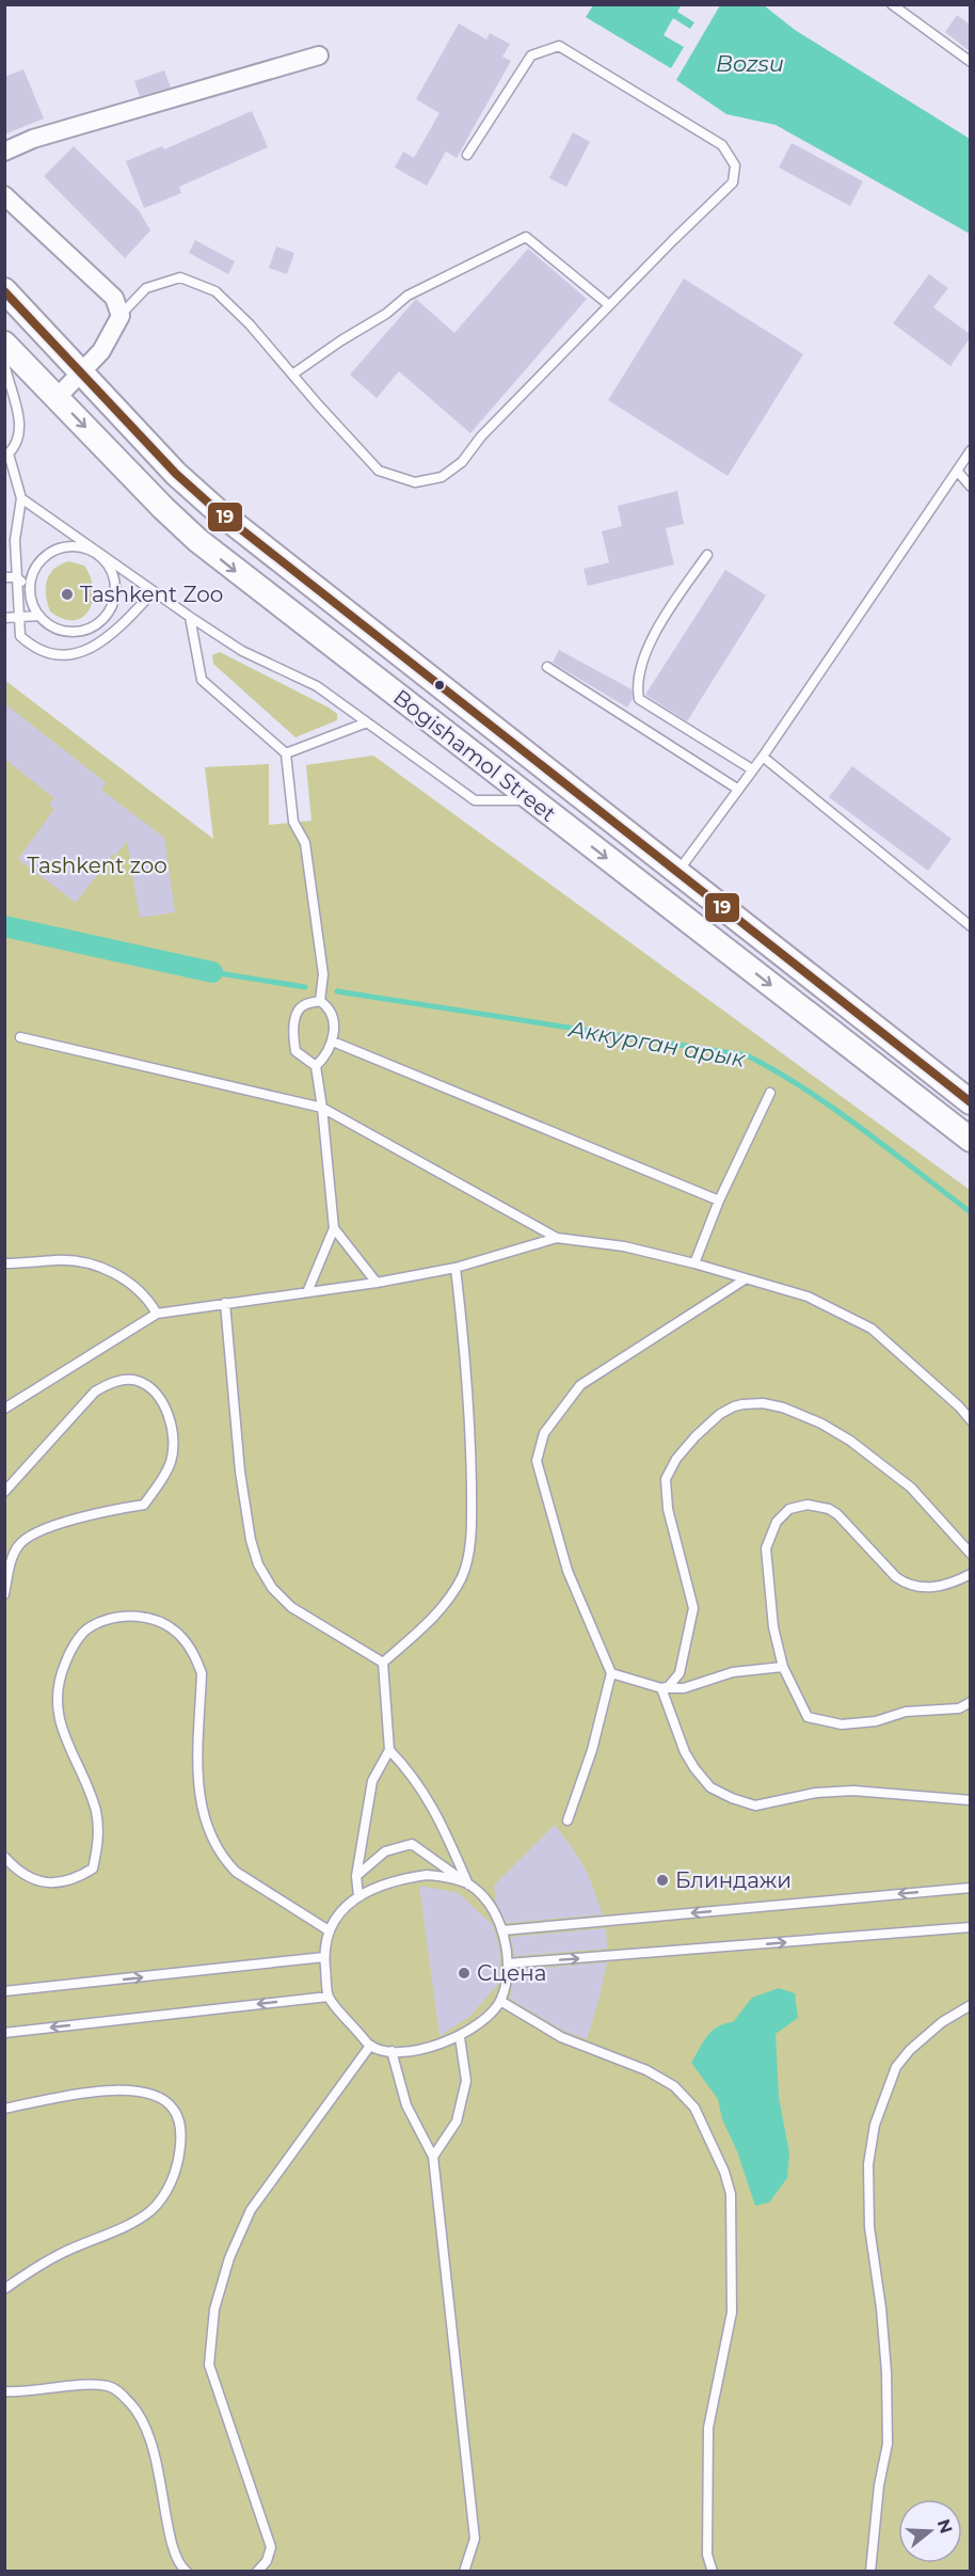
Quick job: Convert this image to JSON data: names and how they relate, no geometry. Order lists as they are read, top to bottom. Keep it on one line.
{"streets":{"main road":["Bogishamol Street"]},"water":["Bozsu","Аккурган арык"],"parks":["Tashkent zoo"],"places":["Tashkent Zoo","Блиндажи","Сцена"],"lines":["transit line 19"],"north":"right"}
